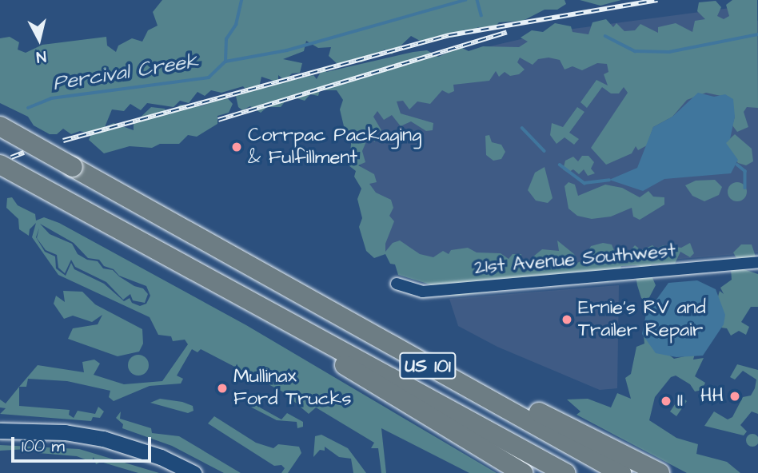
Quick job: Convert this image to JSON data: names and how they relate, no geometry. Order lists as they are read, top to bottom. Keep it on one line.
{"streets":{"highway":["US 101"],"street":["21st Avenue Southwest"]},"water":["Percival Creek"],"places":["Corrpac Packaging & Fulfillment","Ernie's RV and Trailer Repair","Mullinax Ford Trucks","HH","II"],"scale_bar":"100 m","north":"bottom"}
